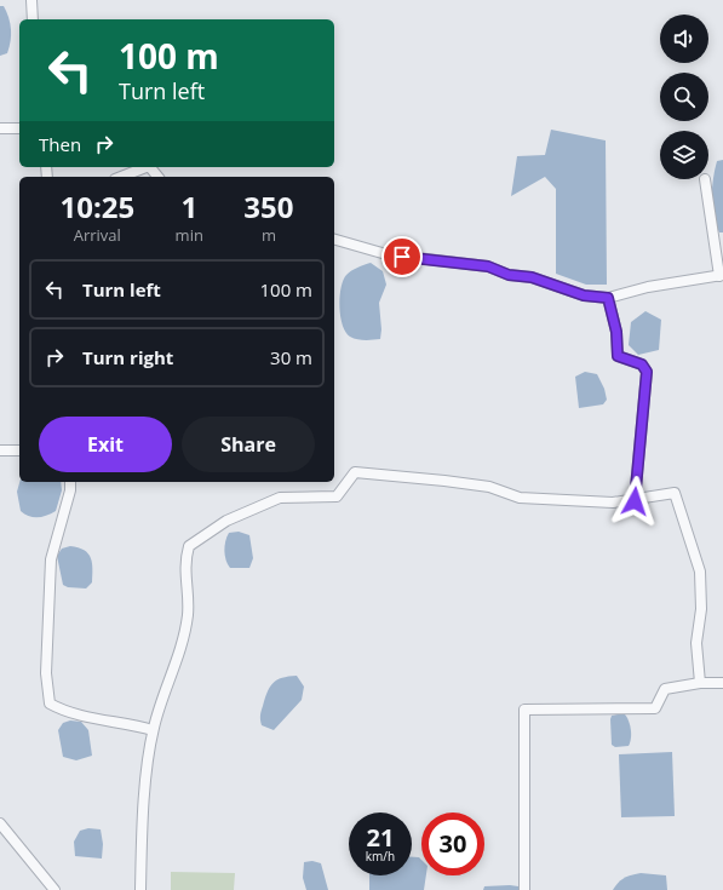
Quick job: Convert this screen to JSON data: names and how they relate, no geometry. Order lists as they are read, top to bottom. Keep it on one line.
{"page":{"turn":["100 m","Turn left"],"then":"Then","eta":["10:25","Arrival","1","min","350","m"],"list":[{"name":"Turn left","value":"100 m"},{"name":"Turn right","value":"30 m"}],"buttons":["Exit","Share"],"speed":"21 km/h","limit":"30"}}
